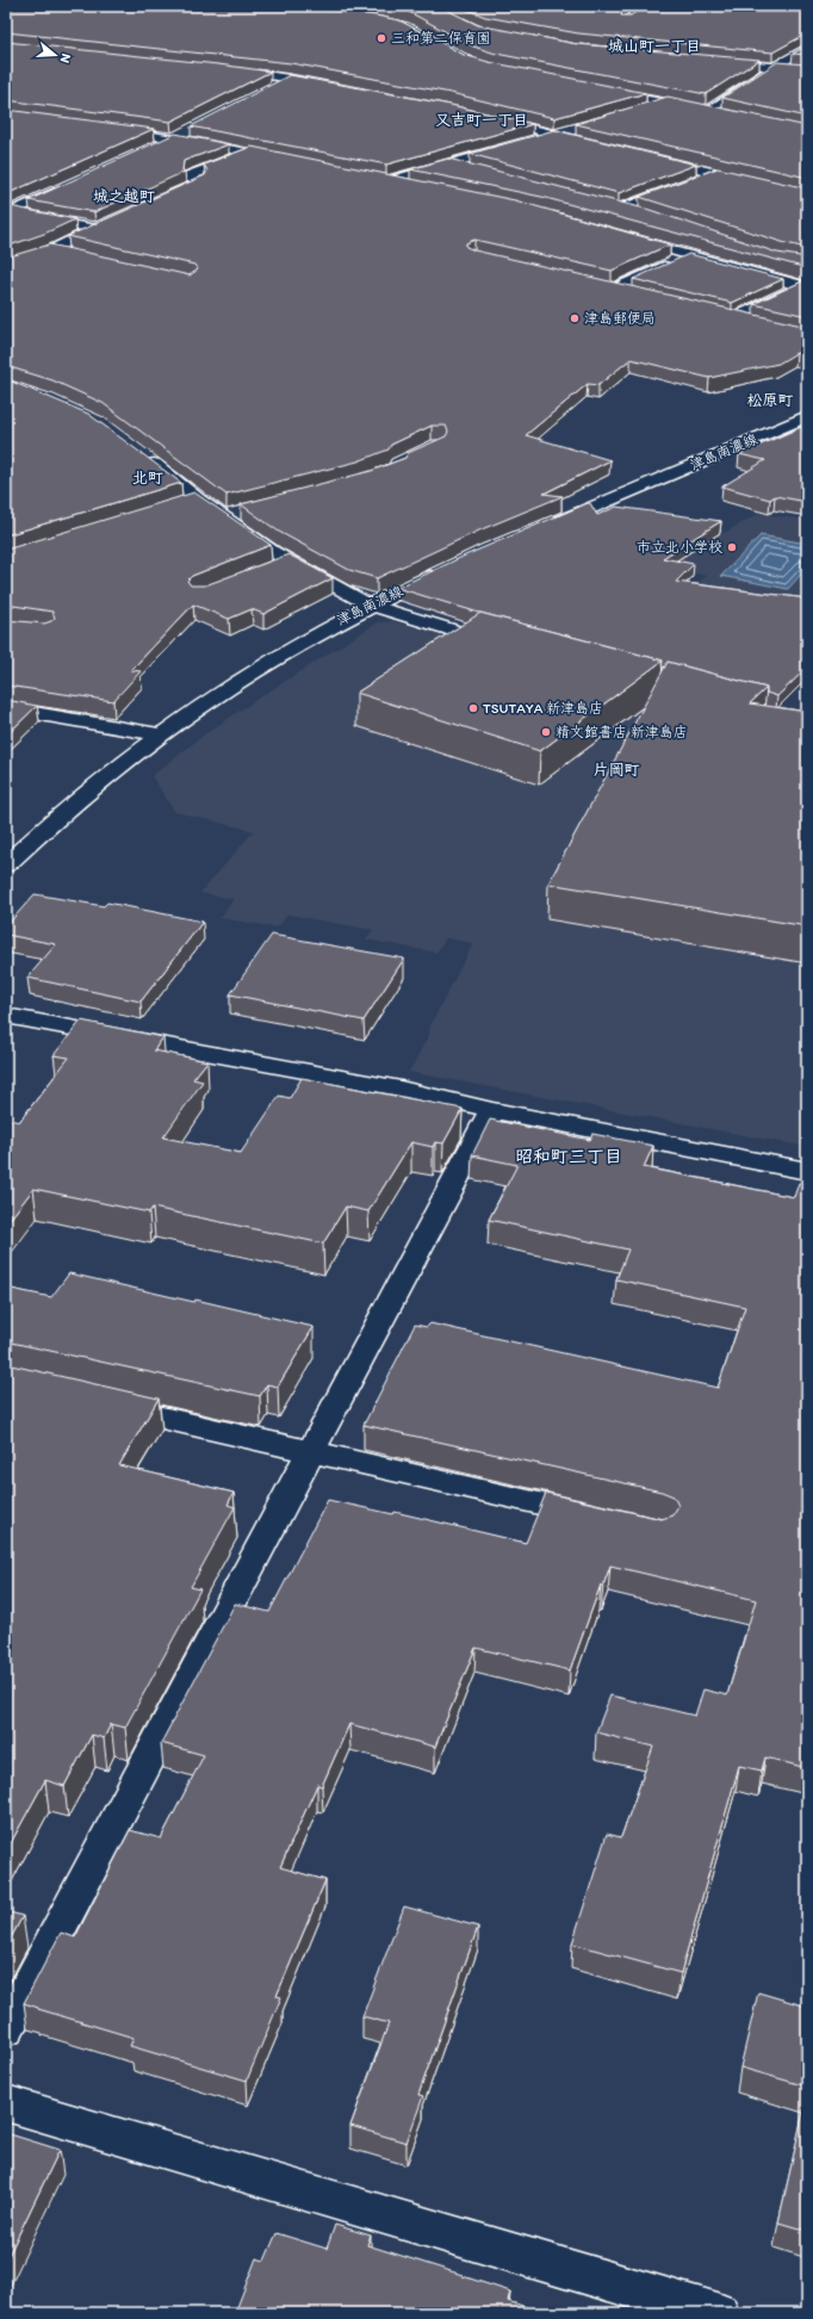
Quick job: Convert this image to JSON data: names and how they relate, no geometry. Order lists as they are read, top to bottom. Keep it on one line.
{"streets":{"street":["津島南濃線"]},"districts":["城山町一丁目","又吉町一丁目","城之越町","松原町","北町","片岡町","昭和町三丁目"],"places":["三和第二保育園","津島郵便局","市立北小学校","TSUTAYA 新津島店","精文館書店 新津島店"],"north":"right"}
